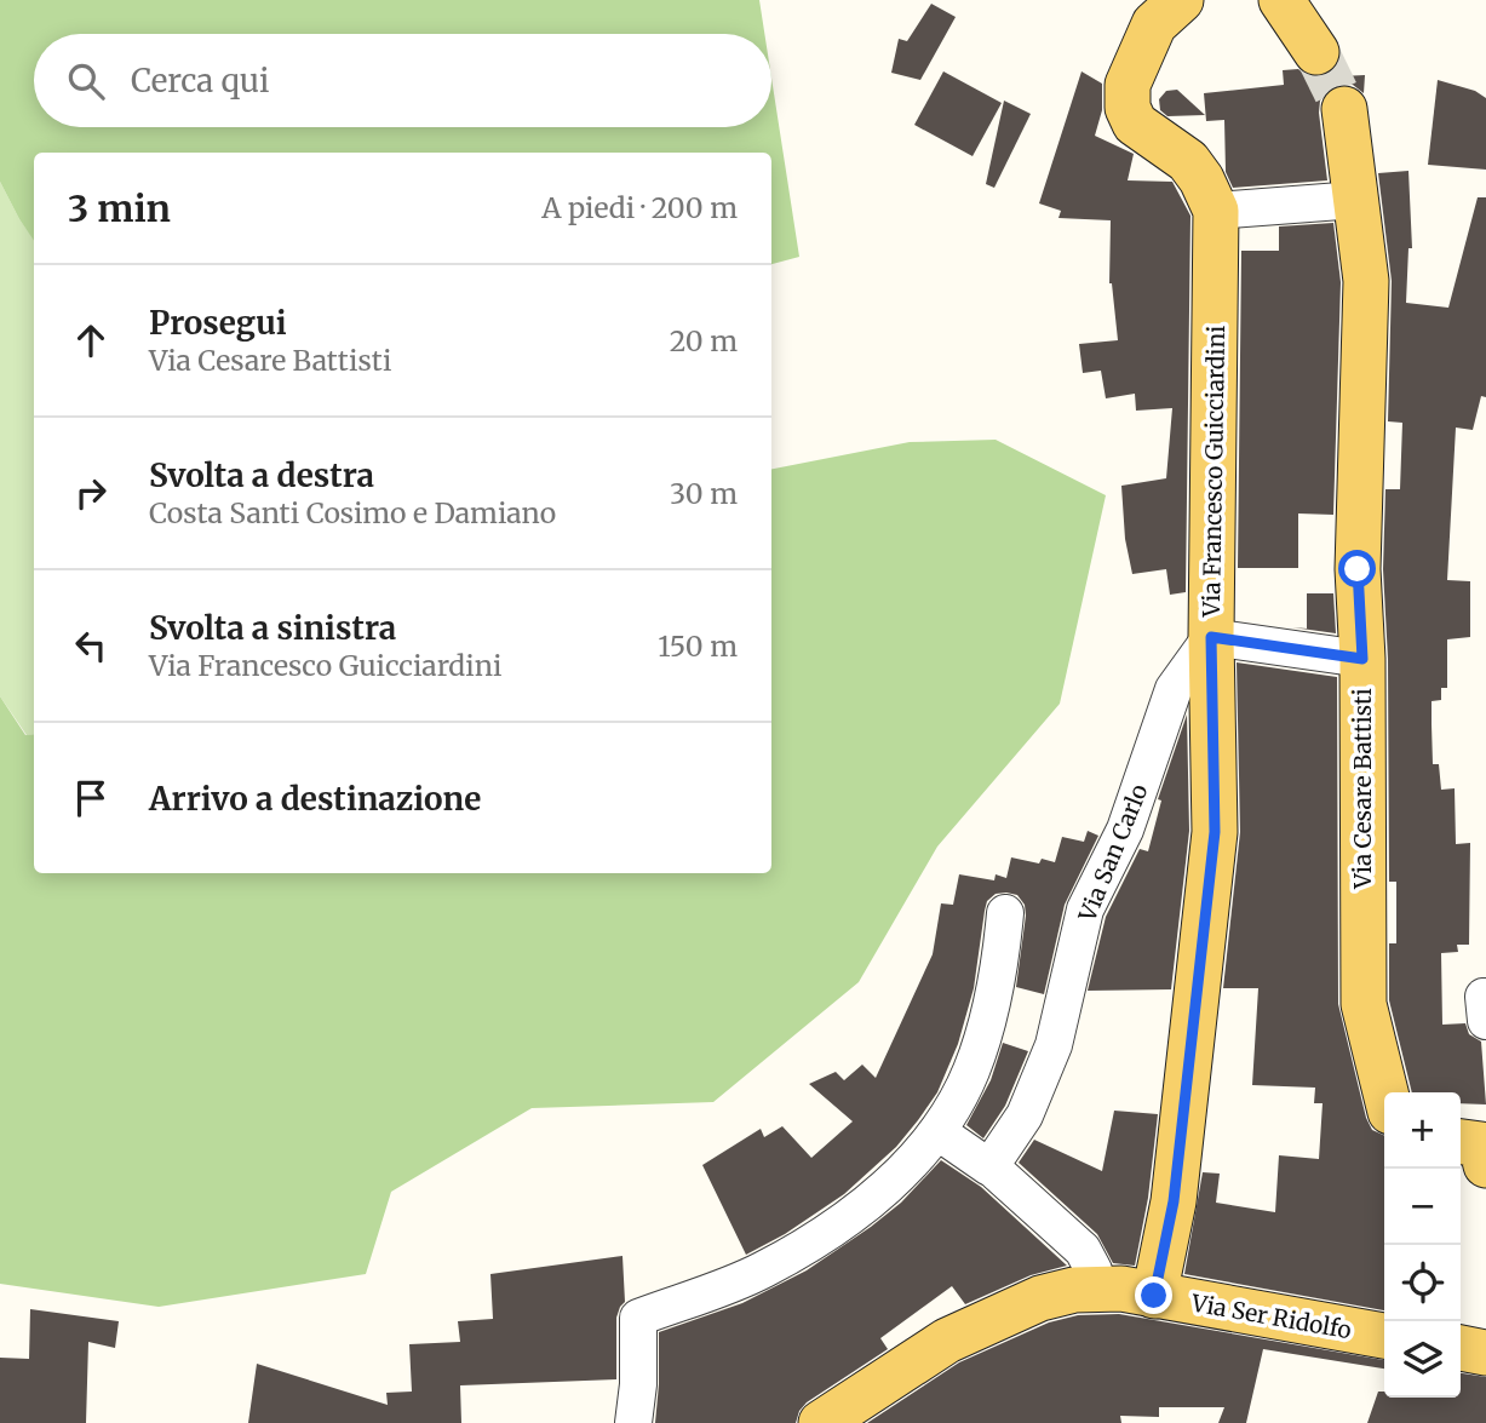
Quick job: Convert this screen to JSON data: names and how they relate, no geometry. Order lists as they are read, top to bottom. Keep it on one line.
{"streets":{"main road":["Via Francesco Guicciardini","Via Cesare Battisti","Via Ser Ridolfo"],"street":["Via San Carlo"]},"crossings":[["Via Francesco Guicciardini","Via San Carlo"],["Via Francesco Guicciardini","Via Ser Ridolfo"]],"page":{"search":"Cerca qui","heading":["3 min","A piedi · 200 m"],"list":[["Prosegui","Via Cesare Battisti","20 m"],["Svolta a destra","Costa Santi Cosimo e Damiano","30 m"],["Svolta a sinistra","Via Francesco Guicciardini","150 m"],"Arrivo a destinazione"],"map_buttons":["+","−"]}}
